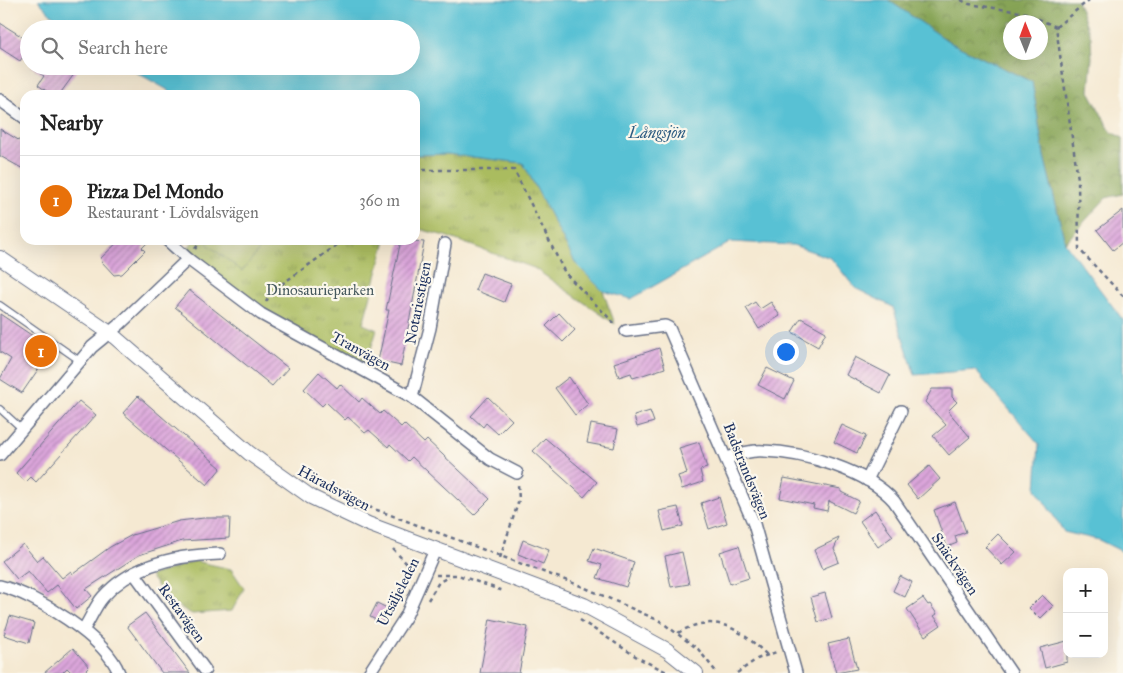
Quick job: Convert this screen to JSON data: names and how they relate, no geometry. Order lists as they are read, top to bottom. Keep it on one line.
{"streets":{"street":["Notariestigen","Tranvägen","Badstrandsvägen","Häradsvägen","Snäckvägen","Utsäljeleden","Restavägen"]},"crossings":[["Notariestigen","Tranvägen"],["Badstrandsvägen","Snäckvägen"],["Häradsvägen","Utsäljeleden"]],"water":["Långsjön"],"parks":["Dinosaurieparken"],"north":"top","page":{"search":"Search here","heading":"Nearby","list":[{"mark":"1","name":"Pizza Del Mondo","note":"Restaurant · Lövdalsvägen","value":"360 m"}],"pins":"1","map_buttons":["+","−"]}}
